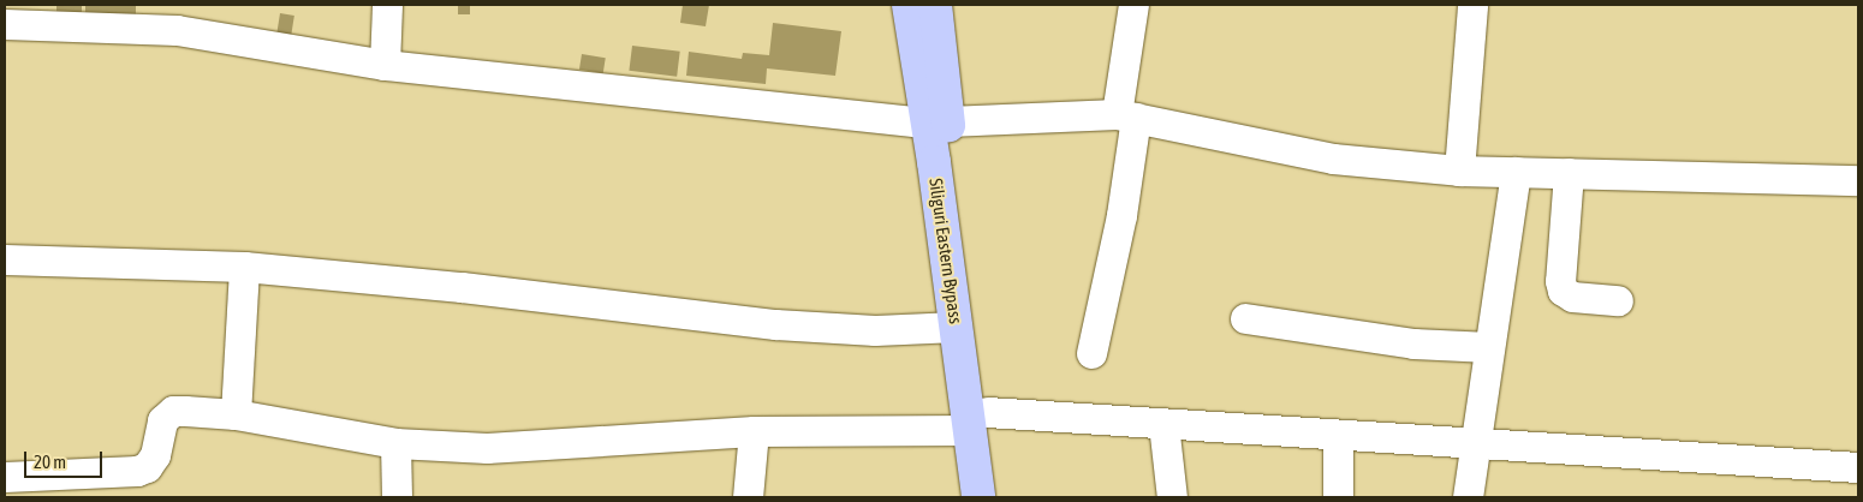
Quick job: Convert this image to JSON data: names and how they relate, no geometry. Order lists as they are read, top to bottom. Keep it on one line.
{"streets":{"main road":["Siliguri Eastern Bypass"]},"scale_bar":"20 m"}
